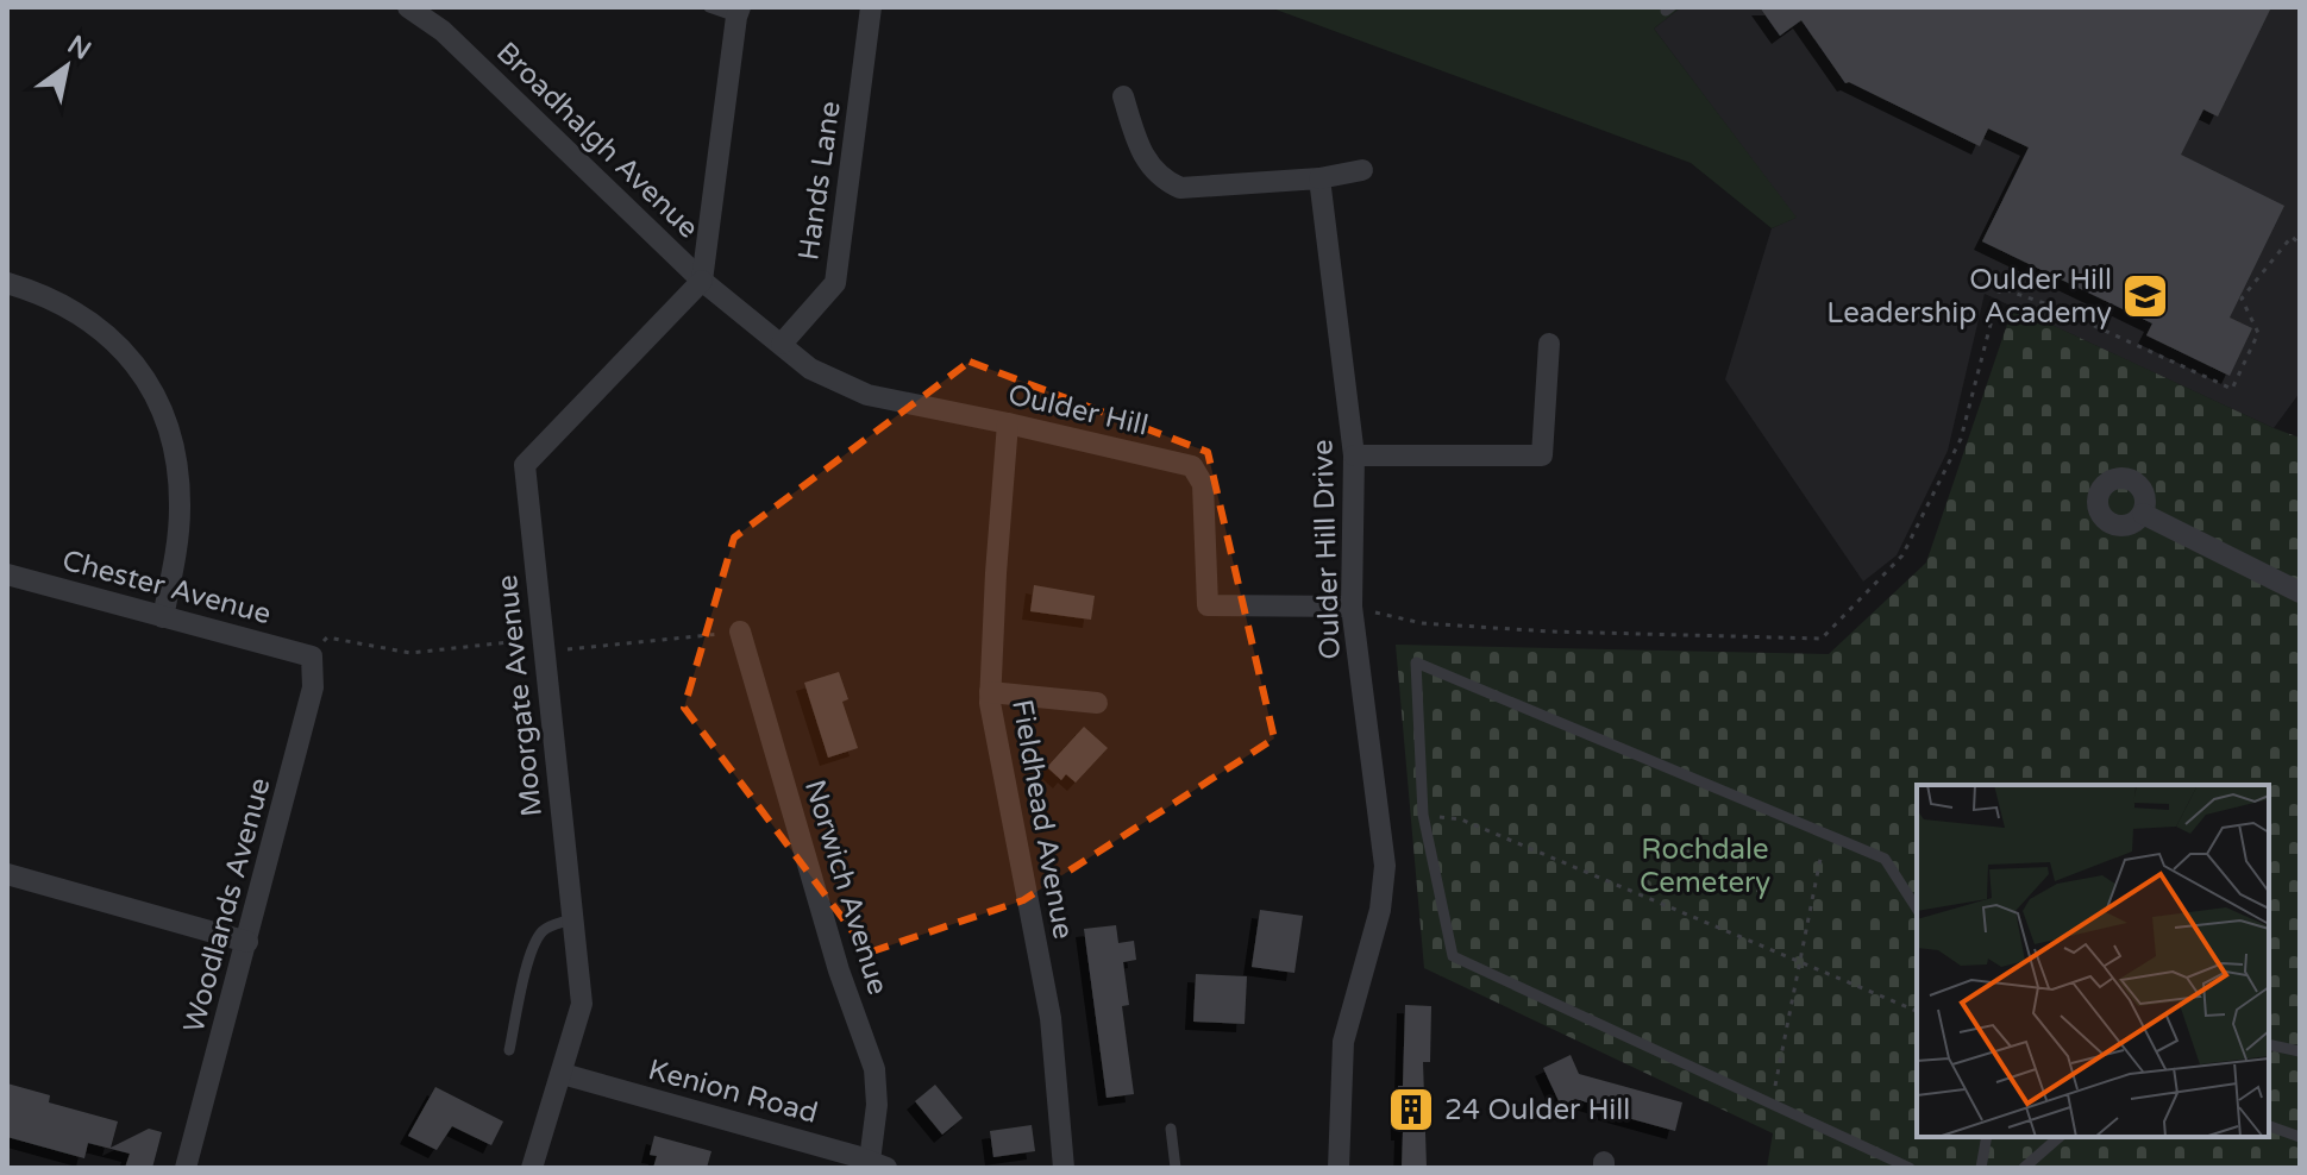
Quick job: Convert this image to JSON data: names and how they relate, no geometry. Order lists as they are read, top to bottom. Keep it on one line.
{"streets":{"street":["Broadhalgh Avenue","Hands Lane","Oulder Hill","Oulder Hill Drive","Chester Avenue","Moorgate Avenue","Fieldhead Avenue","Norwich Avenue","Woodlands Avenue","Kenion Road"]},"crossings":[["Broadhalgh Avenue","Oulder Hill"],["Broadhalgh Avenue","Moorgate Avenue"],["Hands Lane","Oulder Hill"],["Oulder Hill","Oulder Hill Drive"],["Oulder Hill","Moorgate Avenue"],["Oulder Hill","Fieldhead Avenue"],["Chester Avenue","Woodlands Avenue"],["Moorgate Avenue","Kenion Road"],["Norwich Avenue","Kenion Road"]],"parks":["Rochdale Cemetery"],"places":{"school or university":["Oulder Hill Leadership Academy"],"building":["24 Oulder Hill"]},"north":"top right"}
